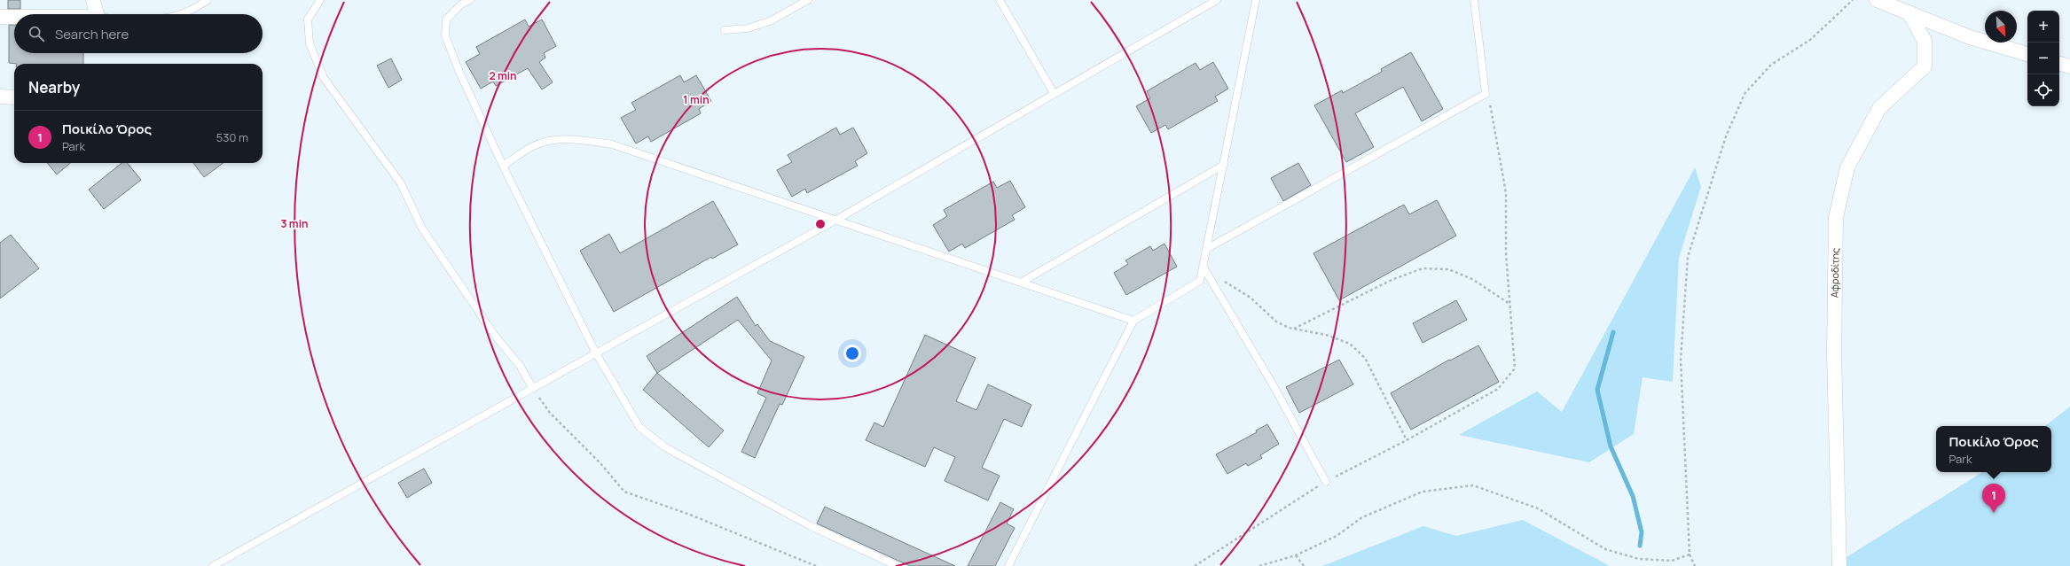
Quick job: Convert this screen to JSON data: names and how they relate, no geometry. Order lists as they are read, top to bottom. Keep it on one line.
{"streets":{"street":["Αφροδίτης"]},"north":"bottom right","page":{"map_buttons":["+","−"],"search":"Search here","heading":"Nearby","list":[{"mark":"1","name":"Ποικίλο Όρος","note":"Park","value":"530 m"}],"popup":["Ποικίλο Όρος","Park"],"pins":"1"},"rings":["2 min","1 min","3 min"]}
